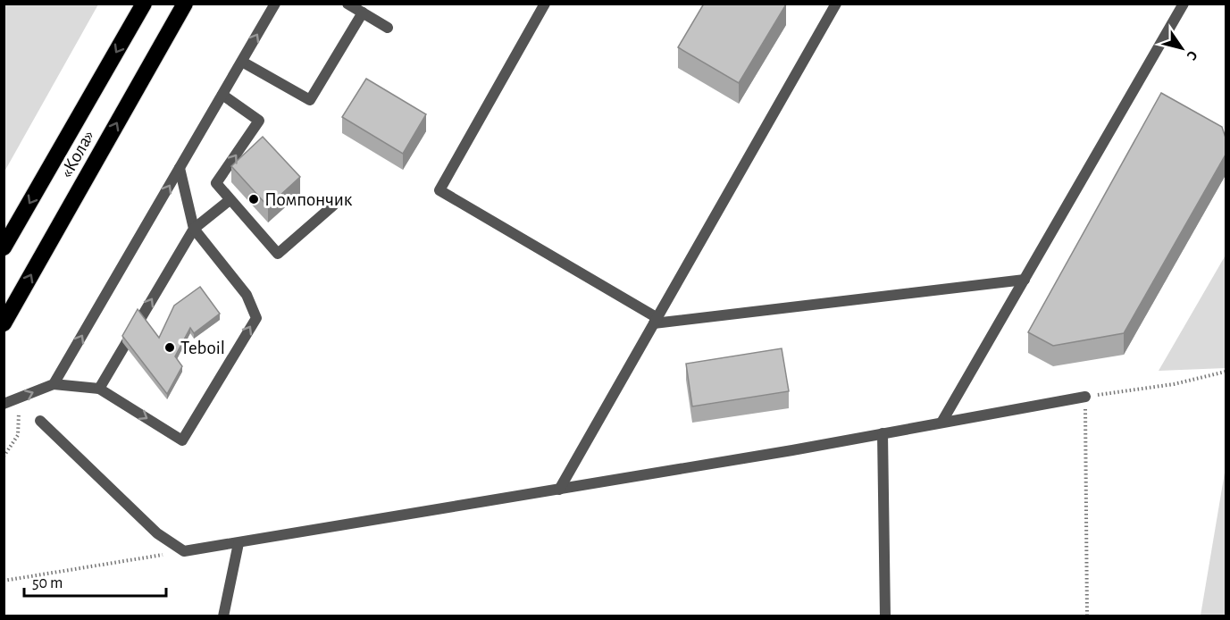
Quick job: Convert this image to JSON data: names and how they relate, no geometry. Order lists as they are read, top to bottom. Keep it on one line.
{"streets":{"highway":["«Кола»"]},"places":["Помпончик","Teboil"],"scale_bar":"50 m","north":"bottom right"}
